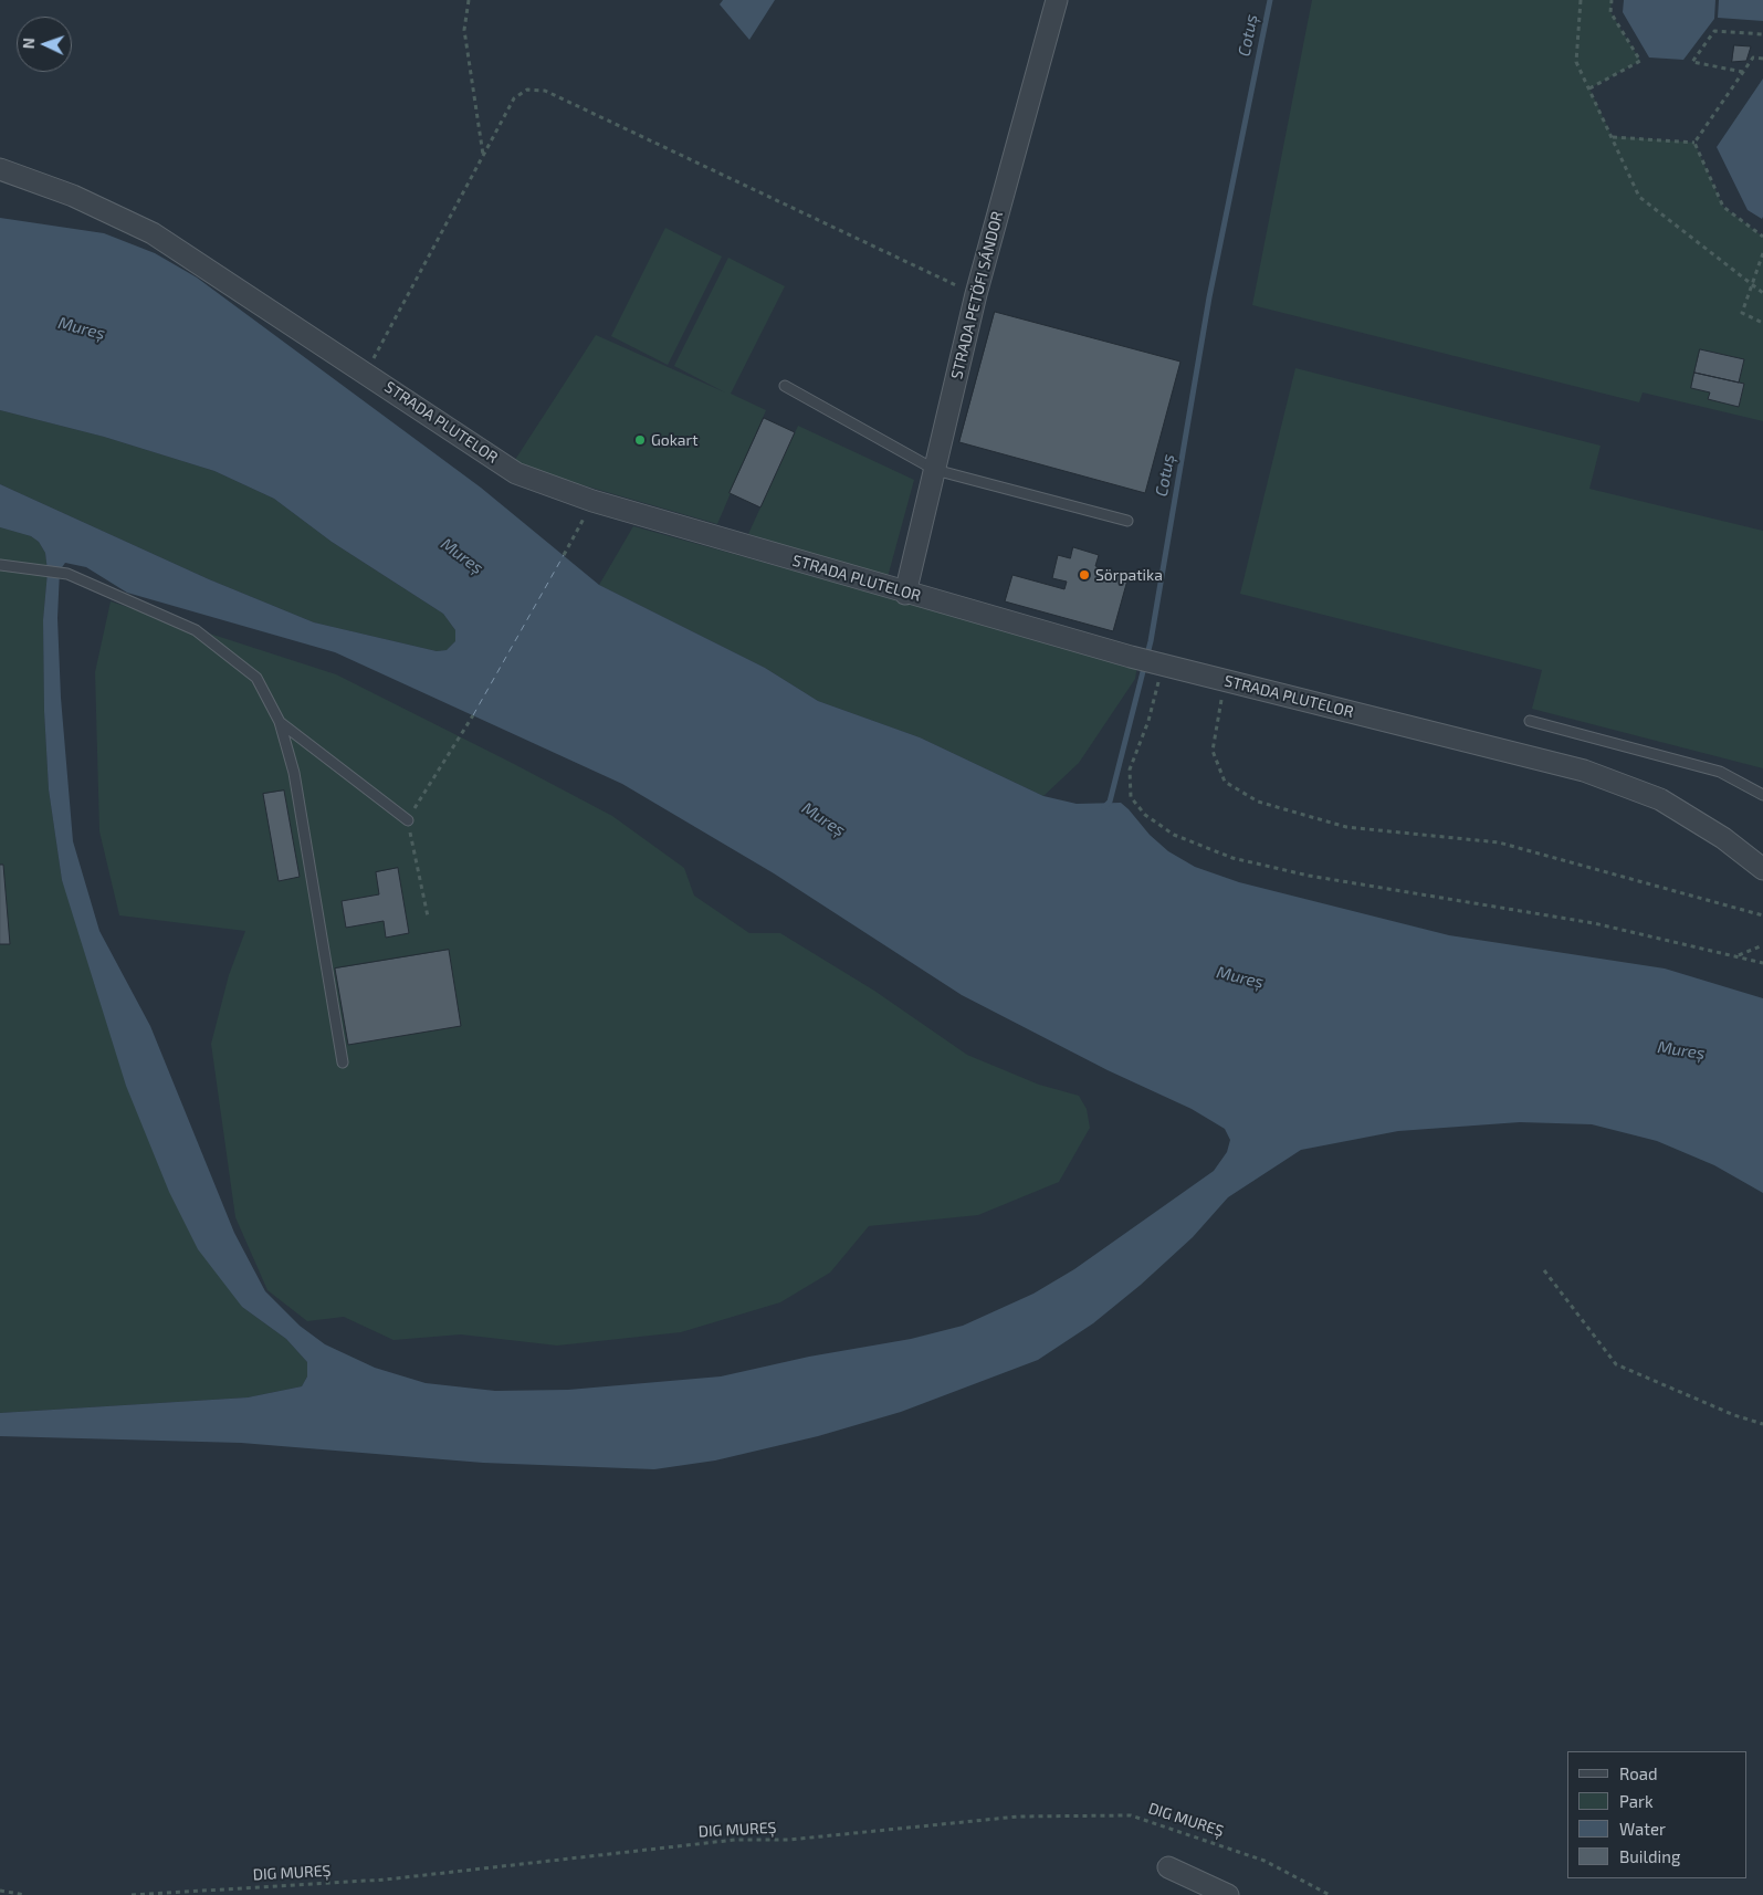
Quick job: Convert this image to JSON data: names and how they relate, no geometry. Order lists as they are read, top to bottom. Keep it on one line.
{"streets":{"street":["STRADA PETÖFI SÁNDOR","STRADA PLUTELOR"],"path":["DIG MUREȘ"]},"crossings":[["STRADA PETÖFI SÁNDOR","STRADA PLUTELOR"]],"water":["Cotuș","Mureș"],"places":["Gokart","Sörpatika"],"legend":["Road","Park","Water","Building"],"north":"left"}
